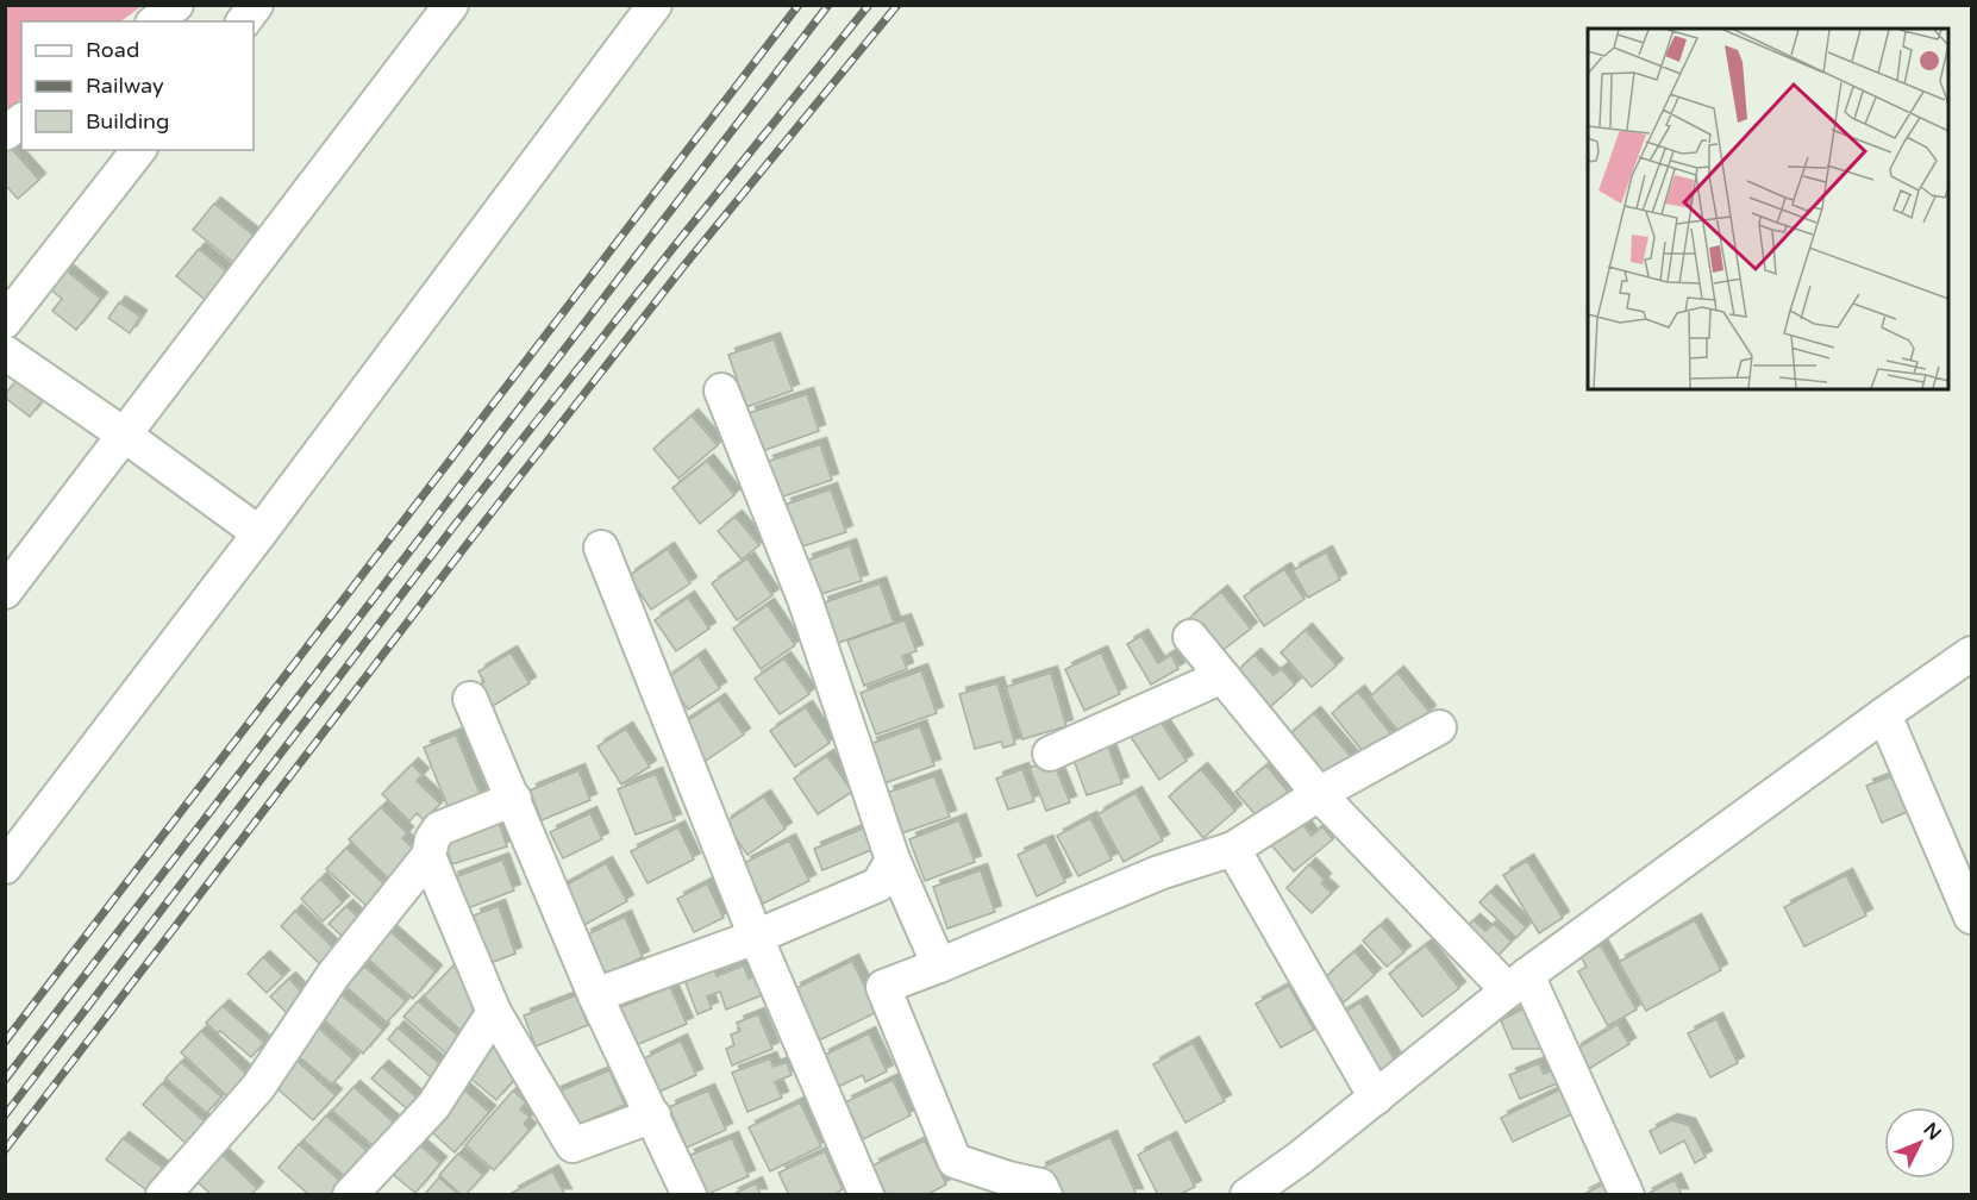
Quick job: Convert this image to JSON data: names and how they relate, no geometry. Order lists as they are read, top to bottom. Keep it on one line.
{"legend":["Road","Railway","Building"],"north":"top right"}
